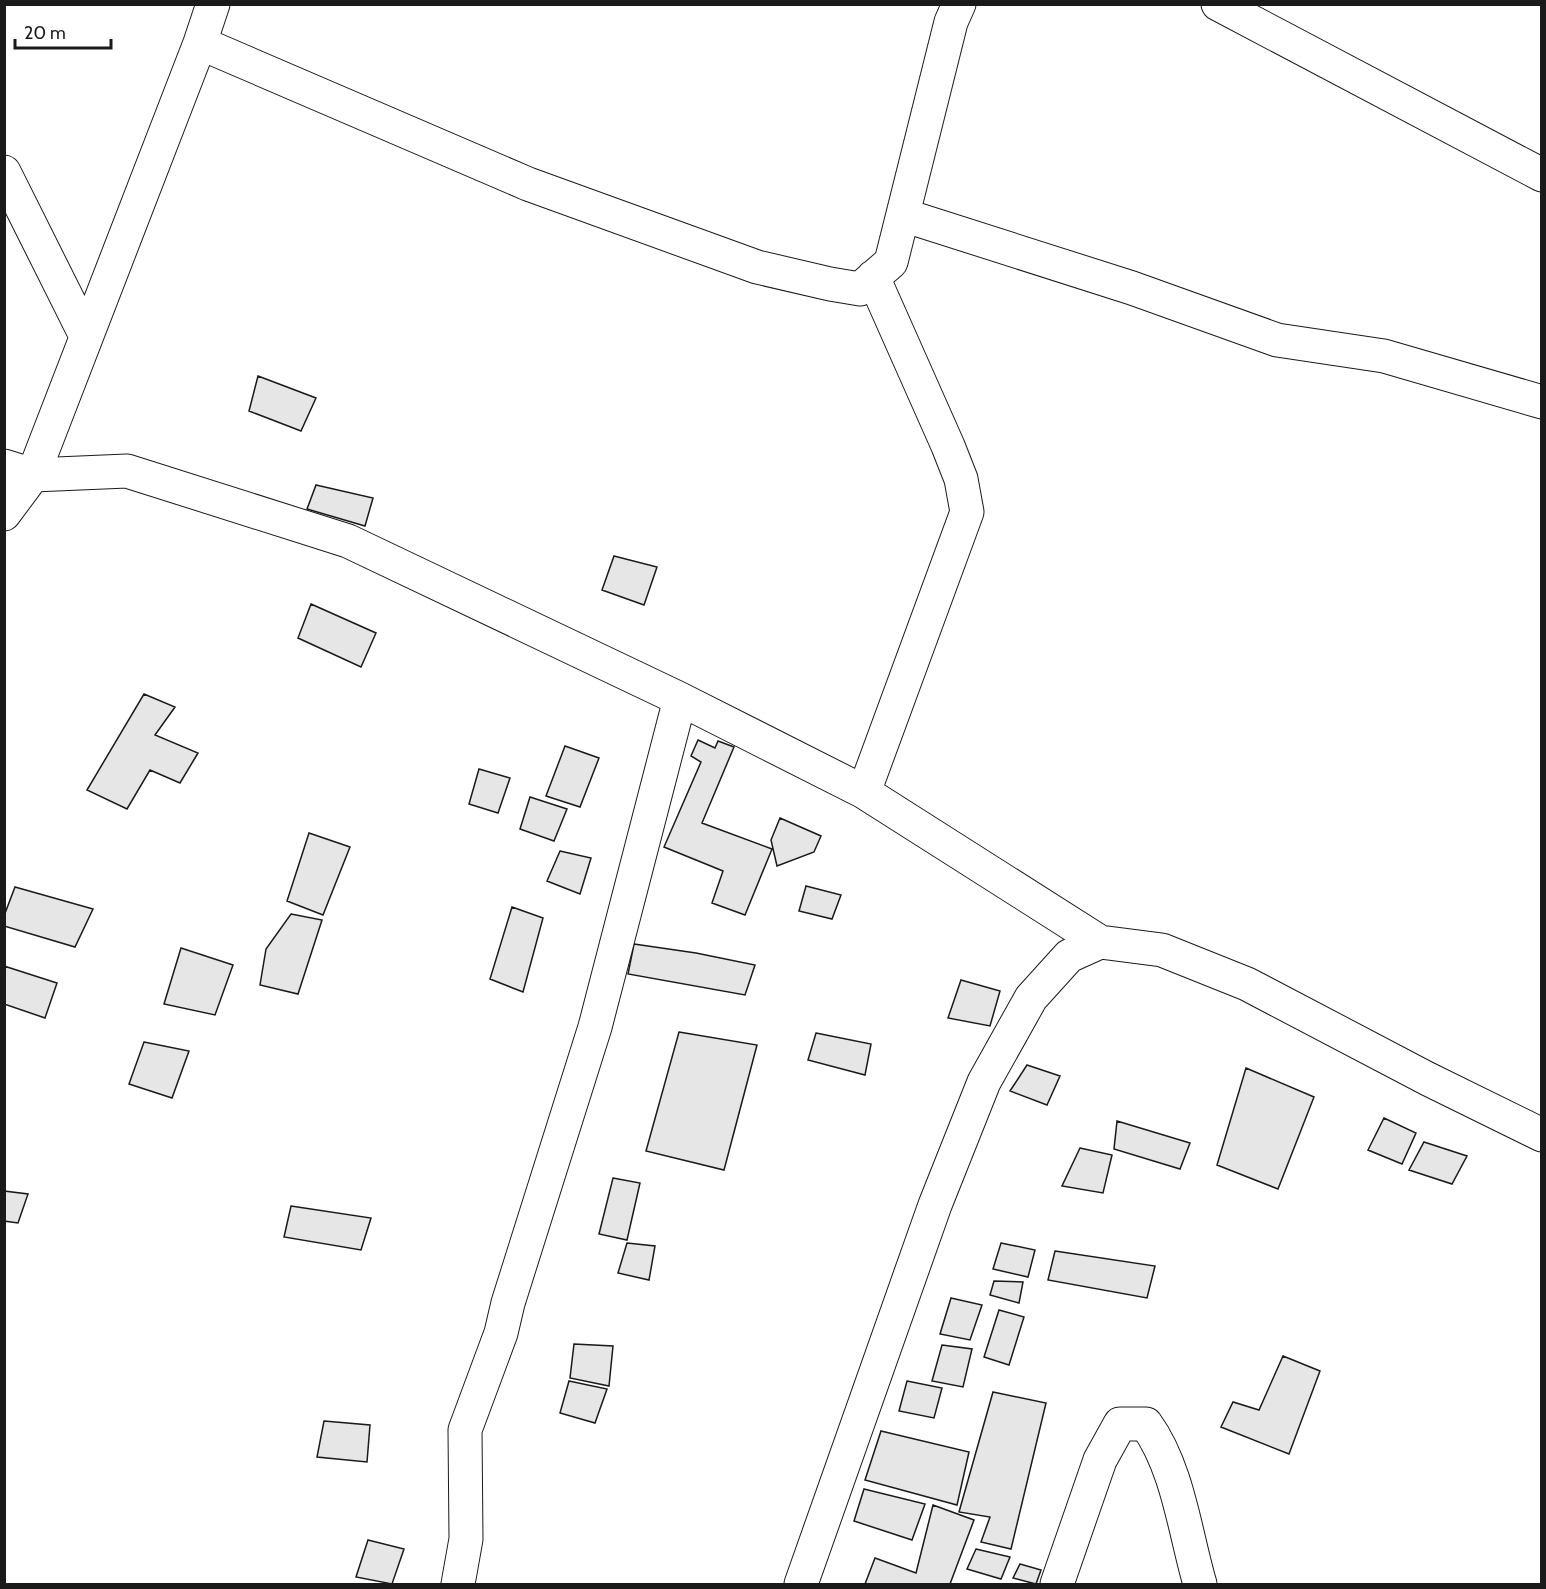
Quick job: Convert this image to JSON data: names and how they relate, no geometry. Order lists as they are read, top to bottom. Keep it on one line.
{"scale_bar":"20 m"}
